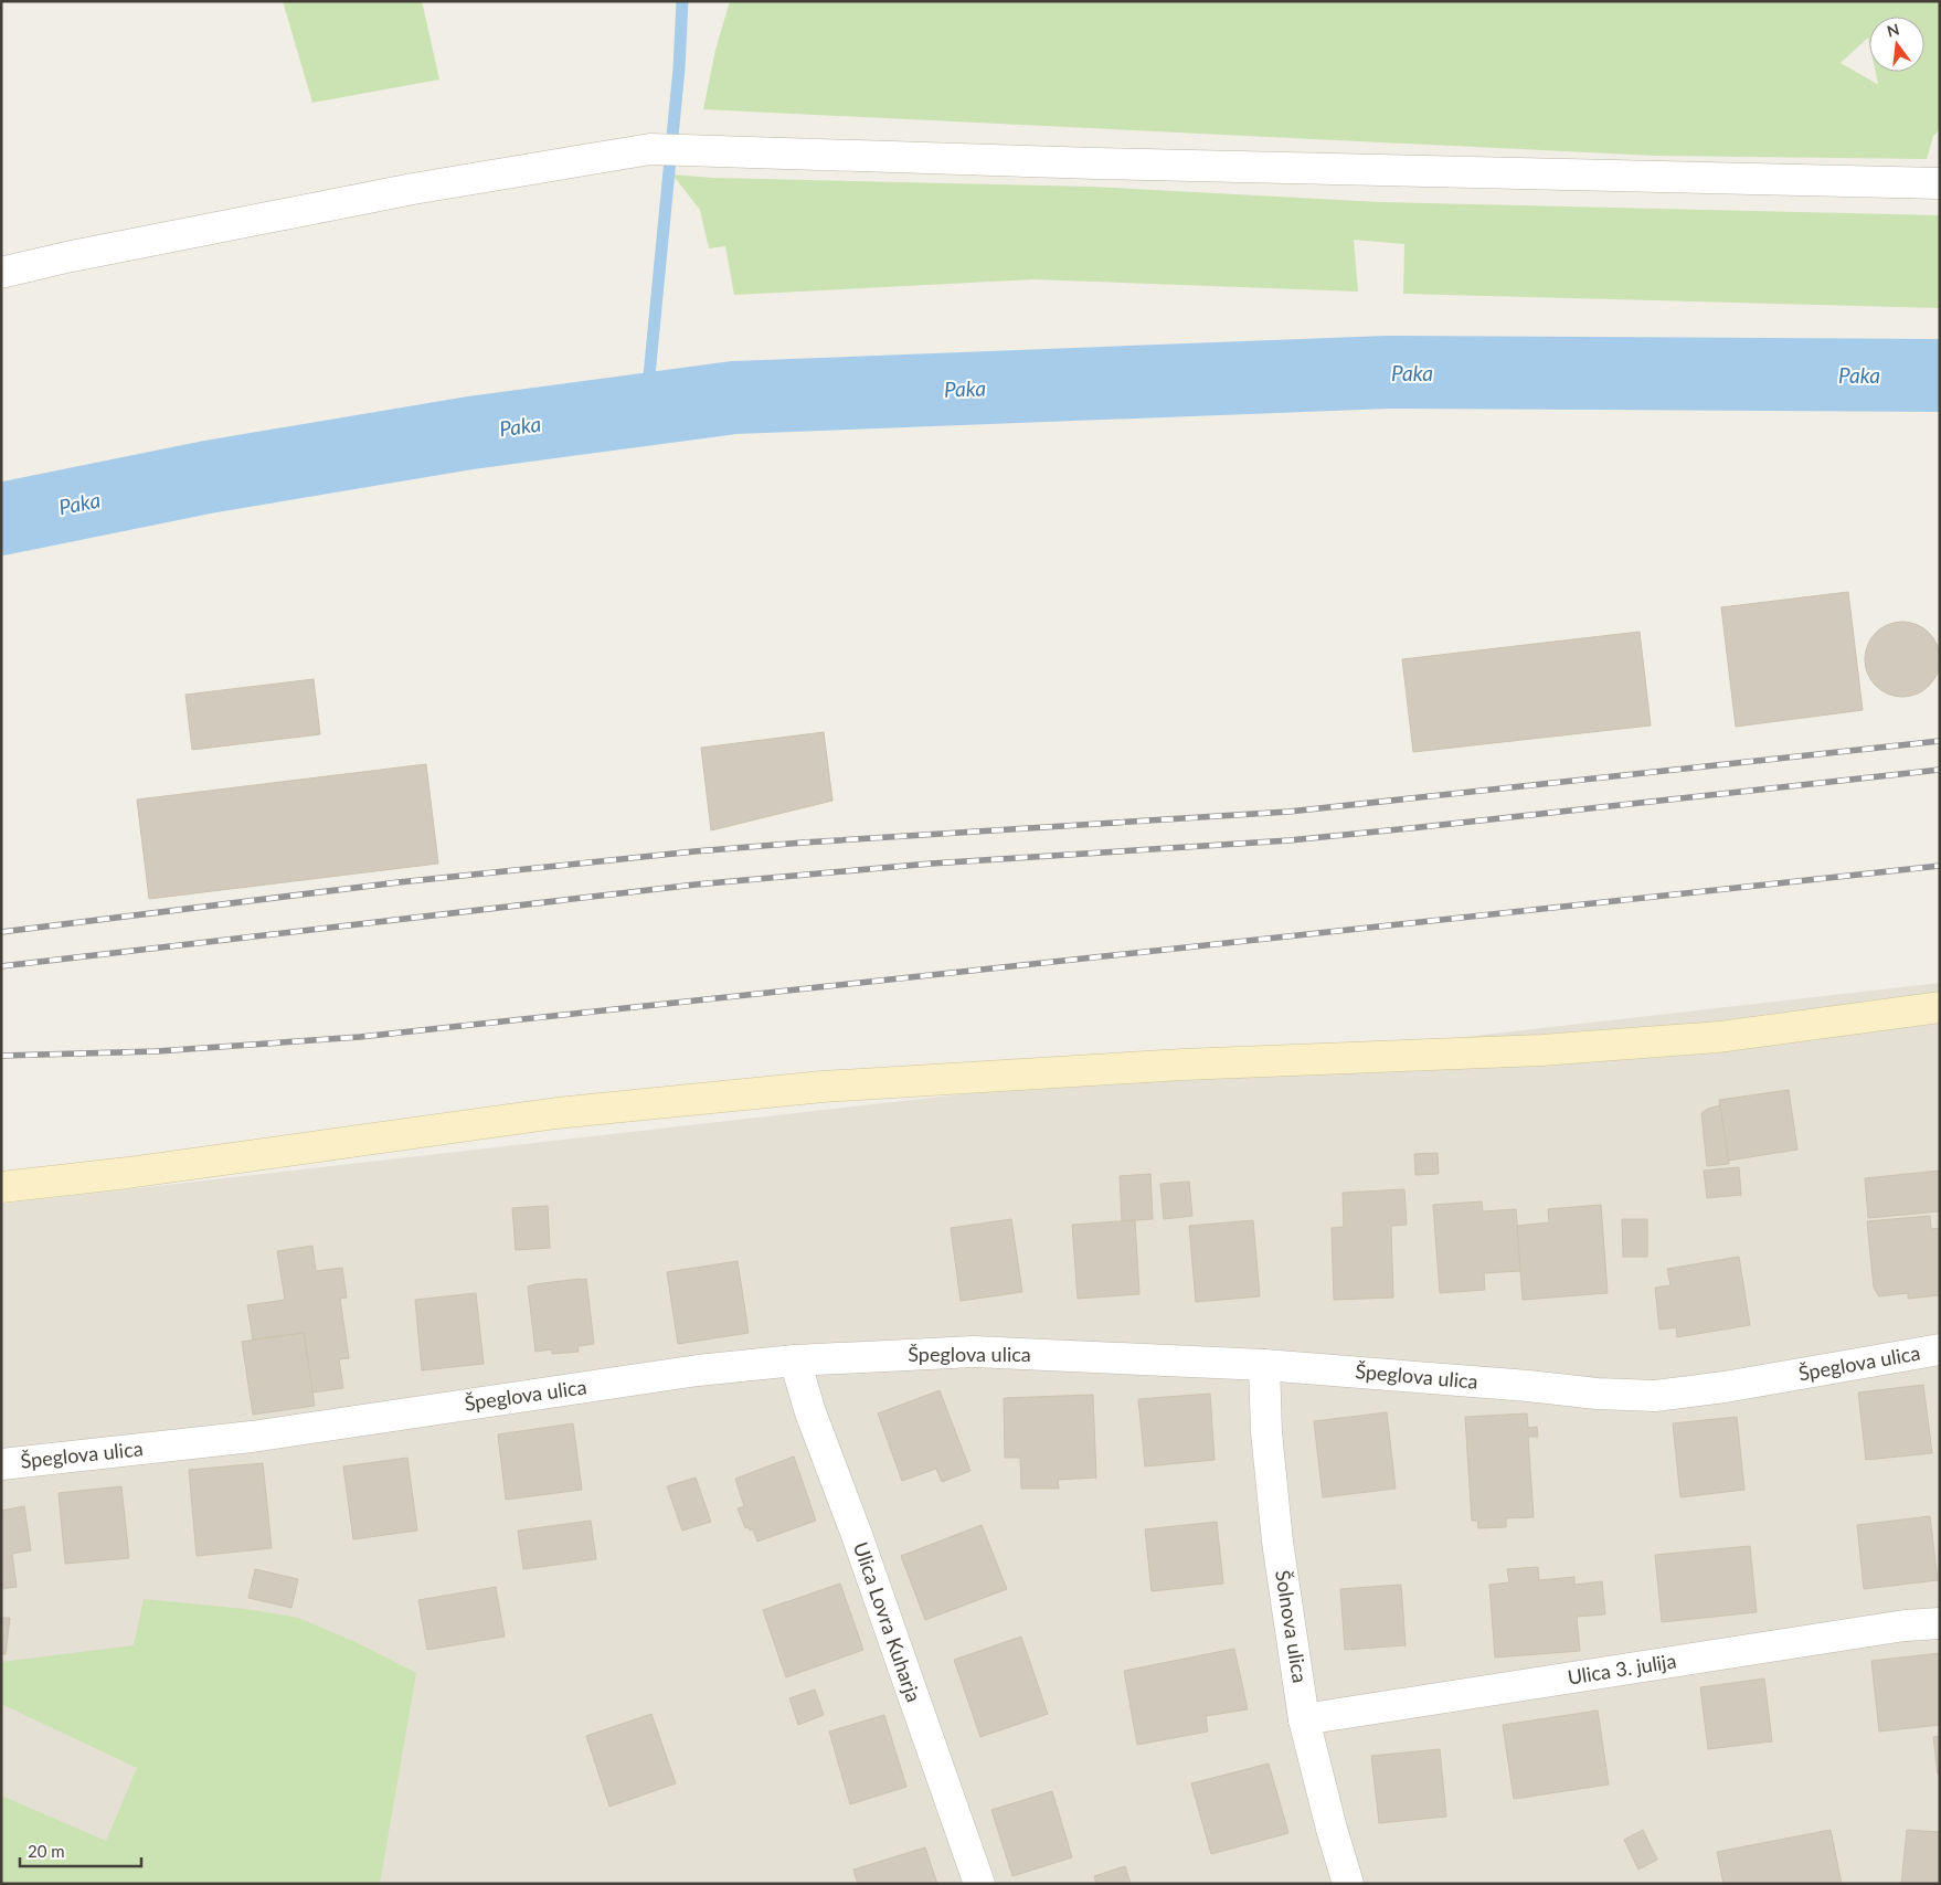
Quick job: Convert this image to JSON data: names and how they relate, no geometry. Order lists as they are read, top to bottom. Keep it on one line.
{"streets":{"street":["Špeglova ulica","Ulica Lovra Kuharja","Šolnova ulica","Ulica 3. julija"]},"crossings":[["Špeglova ulica","Ulica Lovra Kuharja"],["Špeglova ulica","Šolnova ulica"],["Šolnova ulica","Ulica 3. julija"]],"water":["Paka"],"scale_bar":"20 m","north":"top"}
